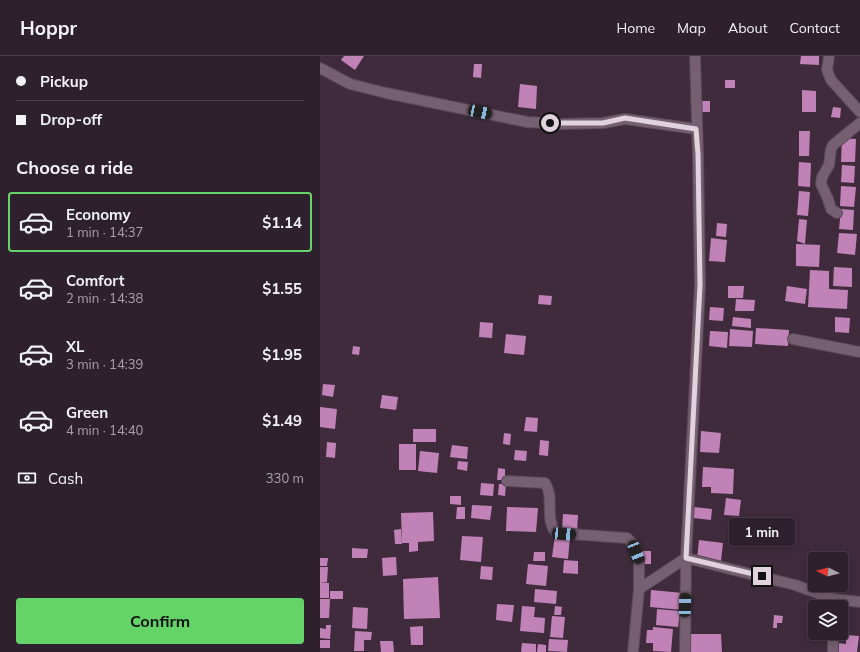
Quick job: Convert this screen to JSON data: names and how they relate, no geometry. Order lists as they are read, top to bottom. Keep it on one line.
{"north":"left","page":{"header":"Hoppr","nav":["Home","Map","About","Contact"],"banner":["Pickup","Drop-off"],"heading":"Choose a ride","list":[{"name":"Economy","note":"1 min · 14:37","value":"$1.14"},{"name":"Comfort","note":"2 min · 14:38","value":"$1.55"},{"name":"XL","note":"3 min · 14:39","value":"$1.95"},{"name":"Green","note":"4 min · 14:40","value":"$1.49"}],"pay":["Cash","330 m"],"bubble":"1 min","buttons":"Confirm"}}
